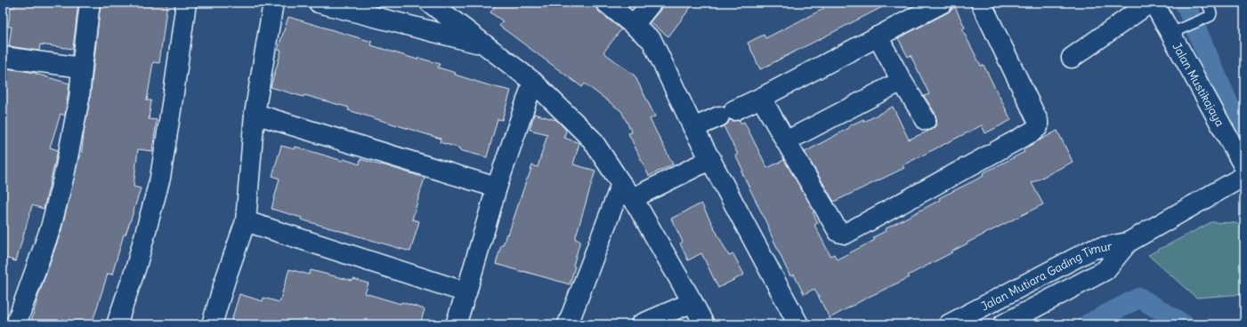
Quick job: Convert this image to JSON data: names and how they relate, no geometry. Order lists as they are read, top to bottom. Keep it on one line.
{"streets":{"street":["Jalan Mustikajaya","Jalan Mutiara Gading Timur"]}}
